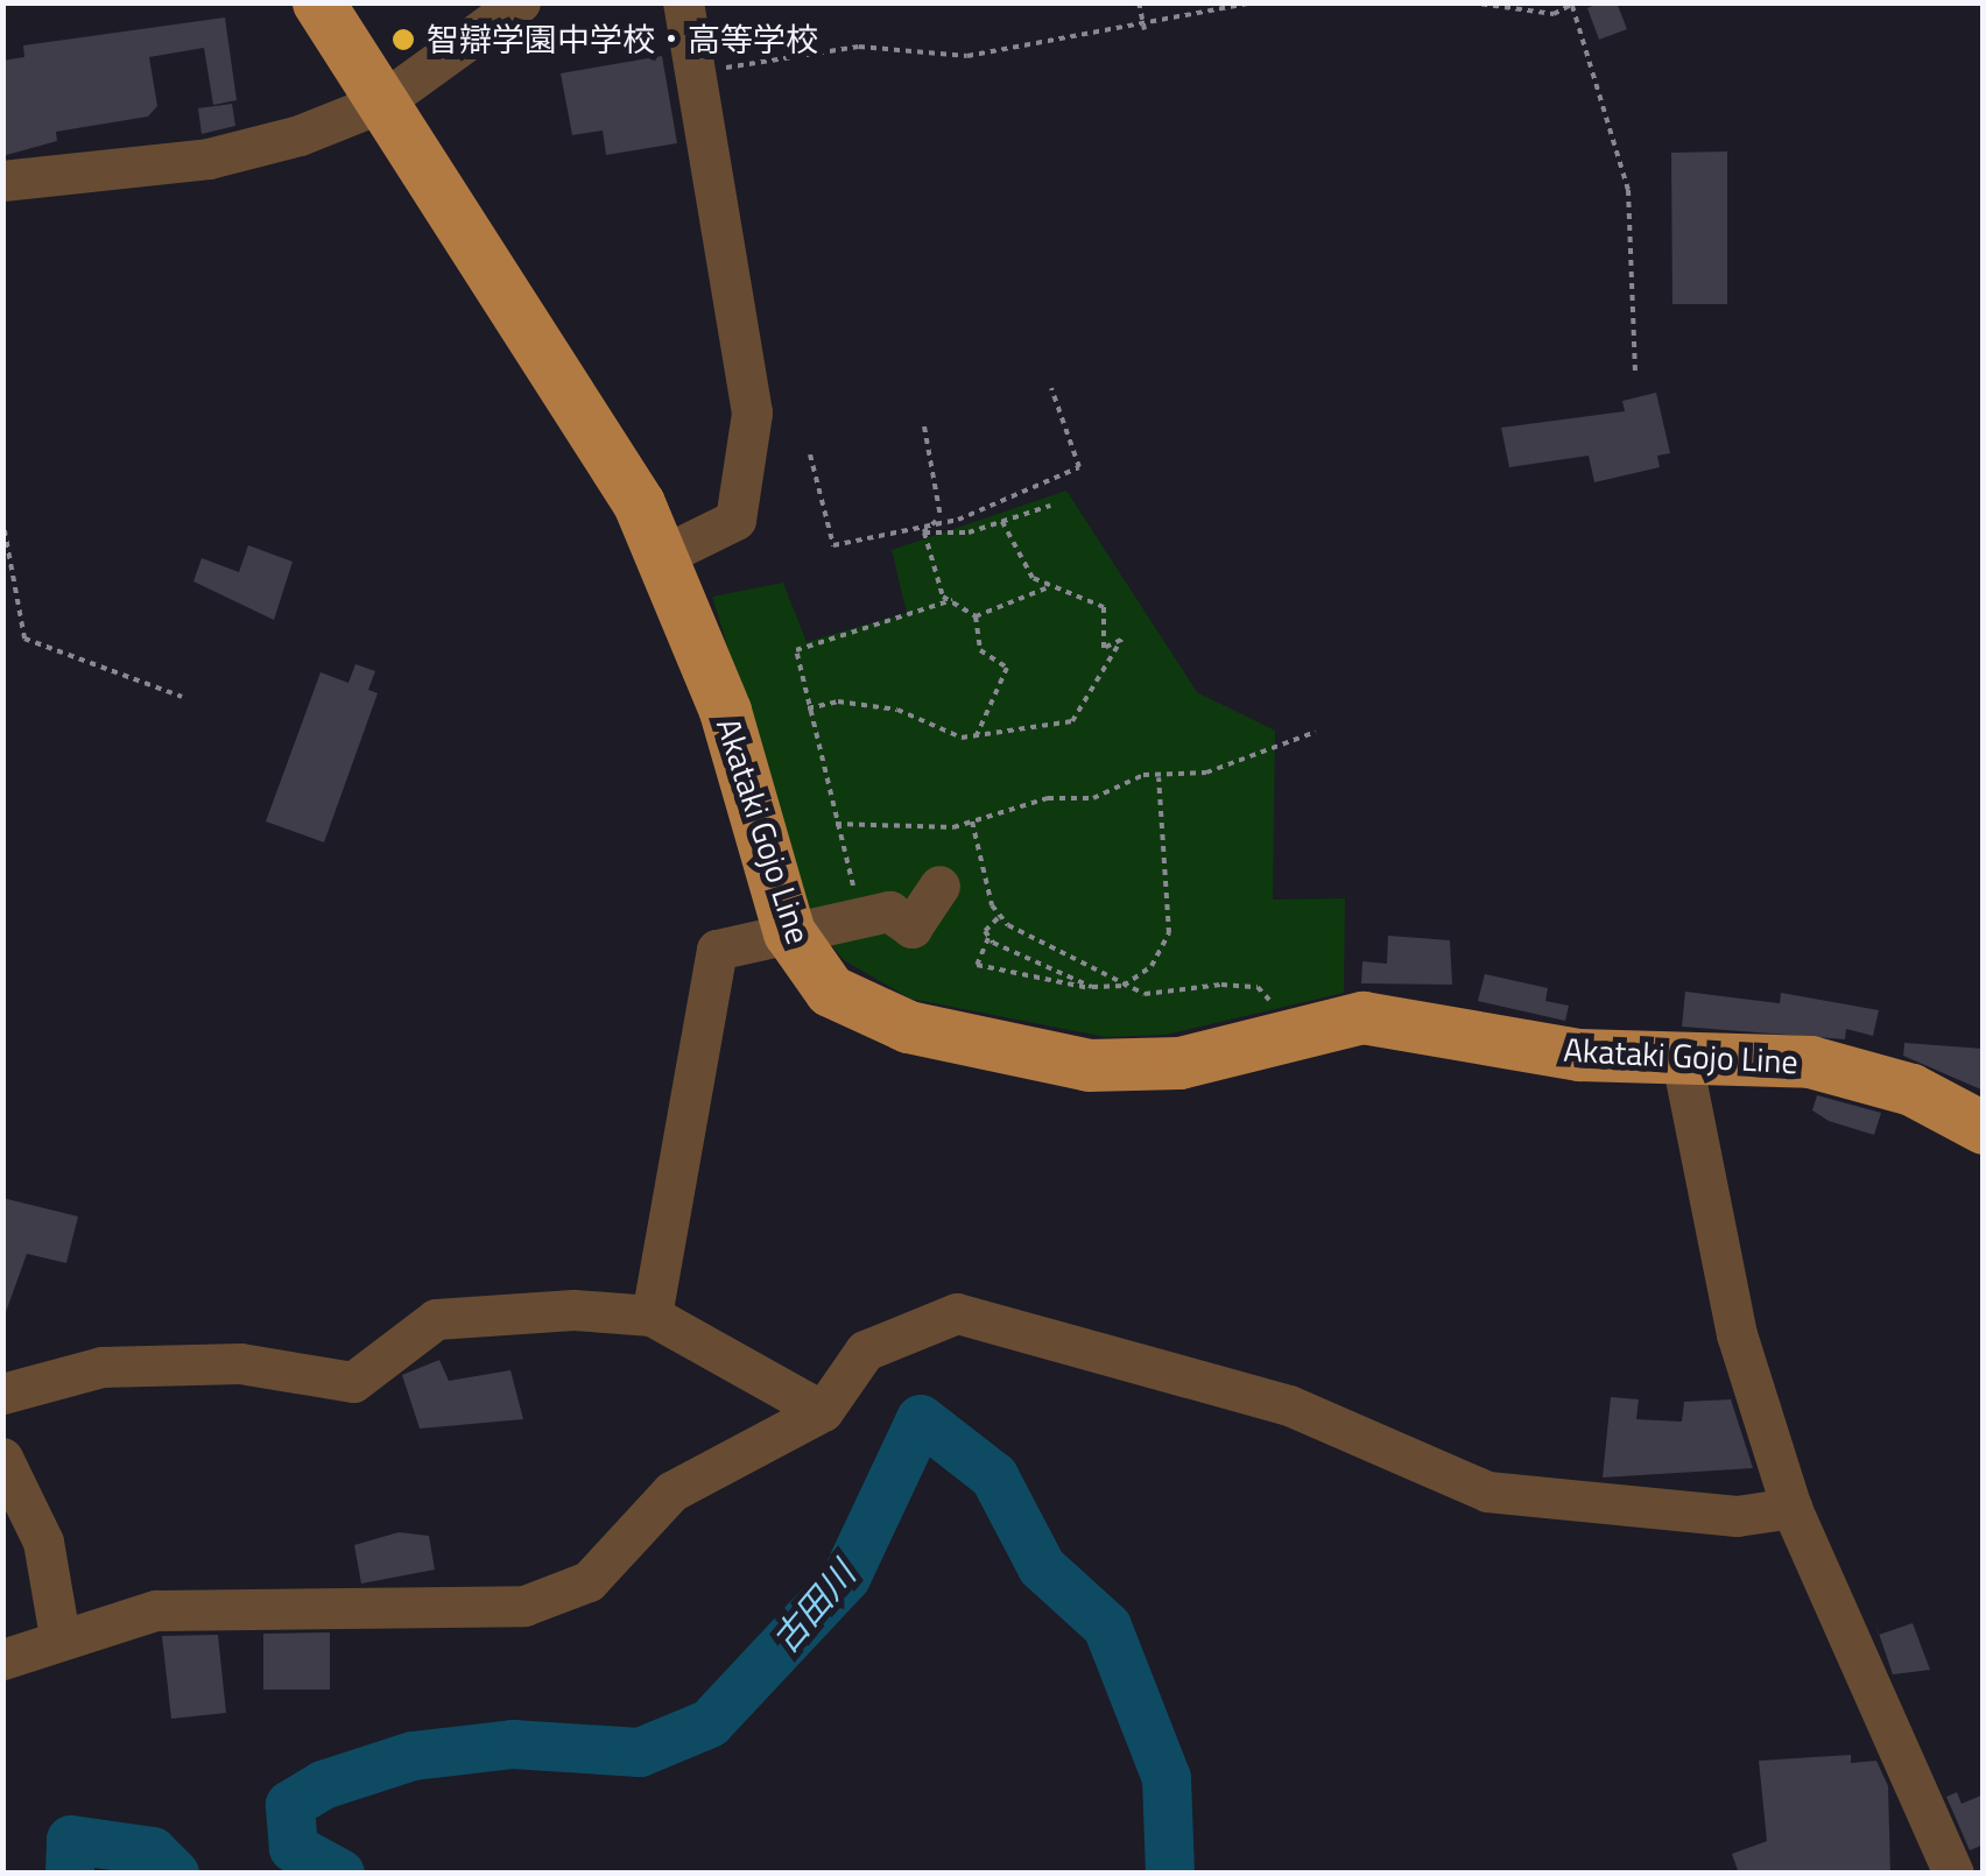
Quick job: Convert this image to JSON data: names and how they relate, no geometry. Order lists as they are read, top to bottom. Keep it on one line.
{"streets":{"main road":["Akataki Gojo Line"]},"water":["古田川"],"places":["智辯学園中学校・高等学校"]}
